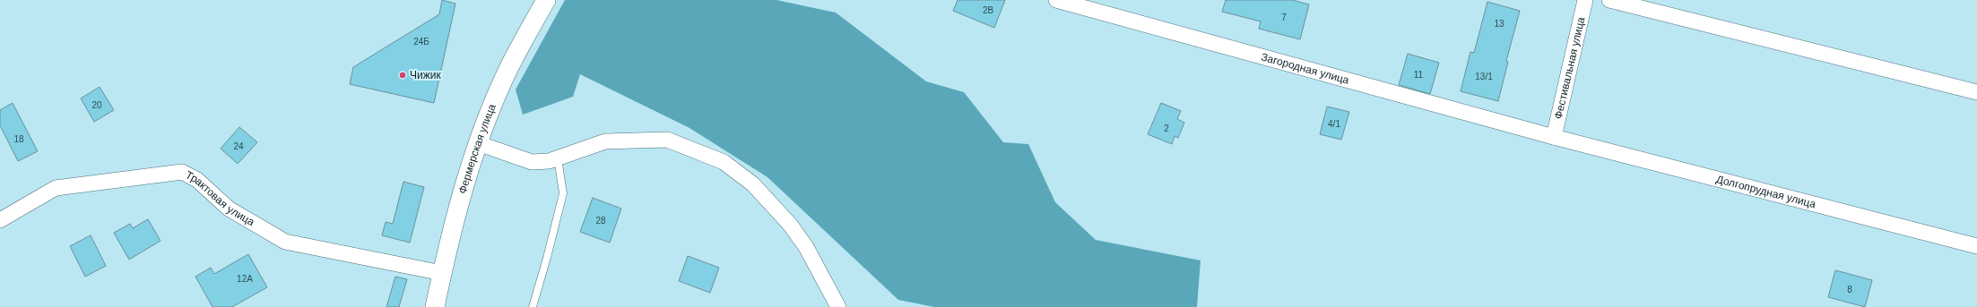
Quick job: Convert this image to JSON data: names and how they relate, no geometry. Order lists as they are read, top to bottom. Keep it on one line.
{"streets":{"street":["Загородная улица","Фестивальная улица","Фермерская улица","Долгопрудная улица","Трактовая улица"]},"crossings":[["Загородная улица","Фестивальная улица"],["Загородная улица","Долгопрудная улица"],["Фестивальная улица","Долгопрудная улица"],["Фермерская улица","Трактовая улица"]],"places":["Чижик"],"house_numbers":["2В","7","13","24Б","11","13/1","20","4/1","2","18","24","28","12А","8"]}
